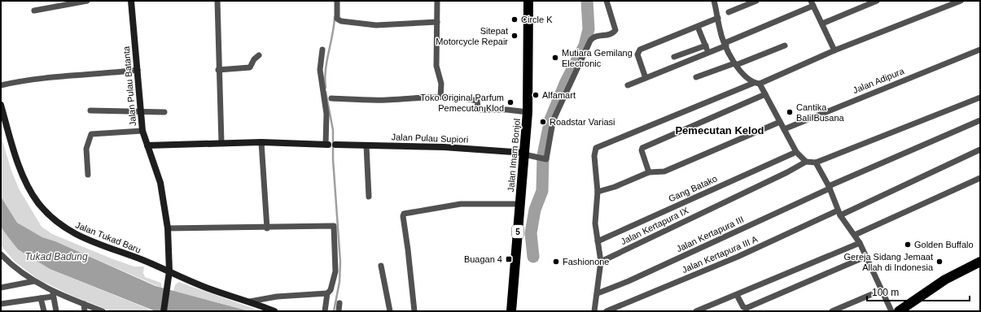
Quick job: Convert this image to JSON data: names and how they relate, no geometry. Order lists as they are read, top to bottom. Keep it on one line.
{"streets":{"highway":["Jalan Imam Bonjol","5"],"street":["Jalan Adipura","Jalan Pulau Batanta","Jalan Pulau Supiori","Gang Batako","Jalan Kertapura IX","Jalan Kertapura III","Jalan Tukad Baru","Jalan Kertapura III A"]},"crossings":[["Jalan Pulau Batanta","Jalan Tukad Baru"],["Jalan Pulau Supiori","Jalan Imam Bonjol"]],"districts":["Pemecutan Kelod"],"water":["Tukad Badung"],"places":{"other":["Circle K","Sitepat Motorcycle Repair","Mutiara Gemilang Electronic","Alfamart","Toko Original Parfum Pemecutan Klod","Cantika Bali Busana","Roadstar Variasi","Golden Buffalo","Fashionone","Gereja Sidang Jemaat Allah di Indonesia"],"transit":["Buagan 4"]},"scale_bar":"100 m"}
